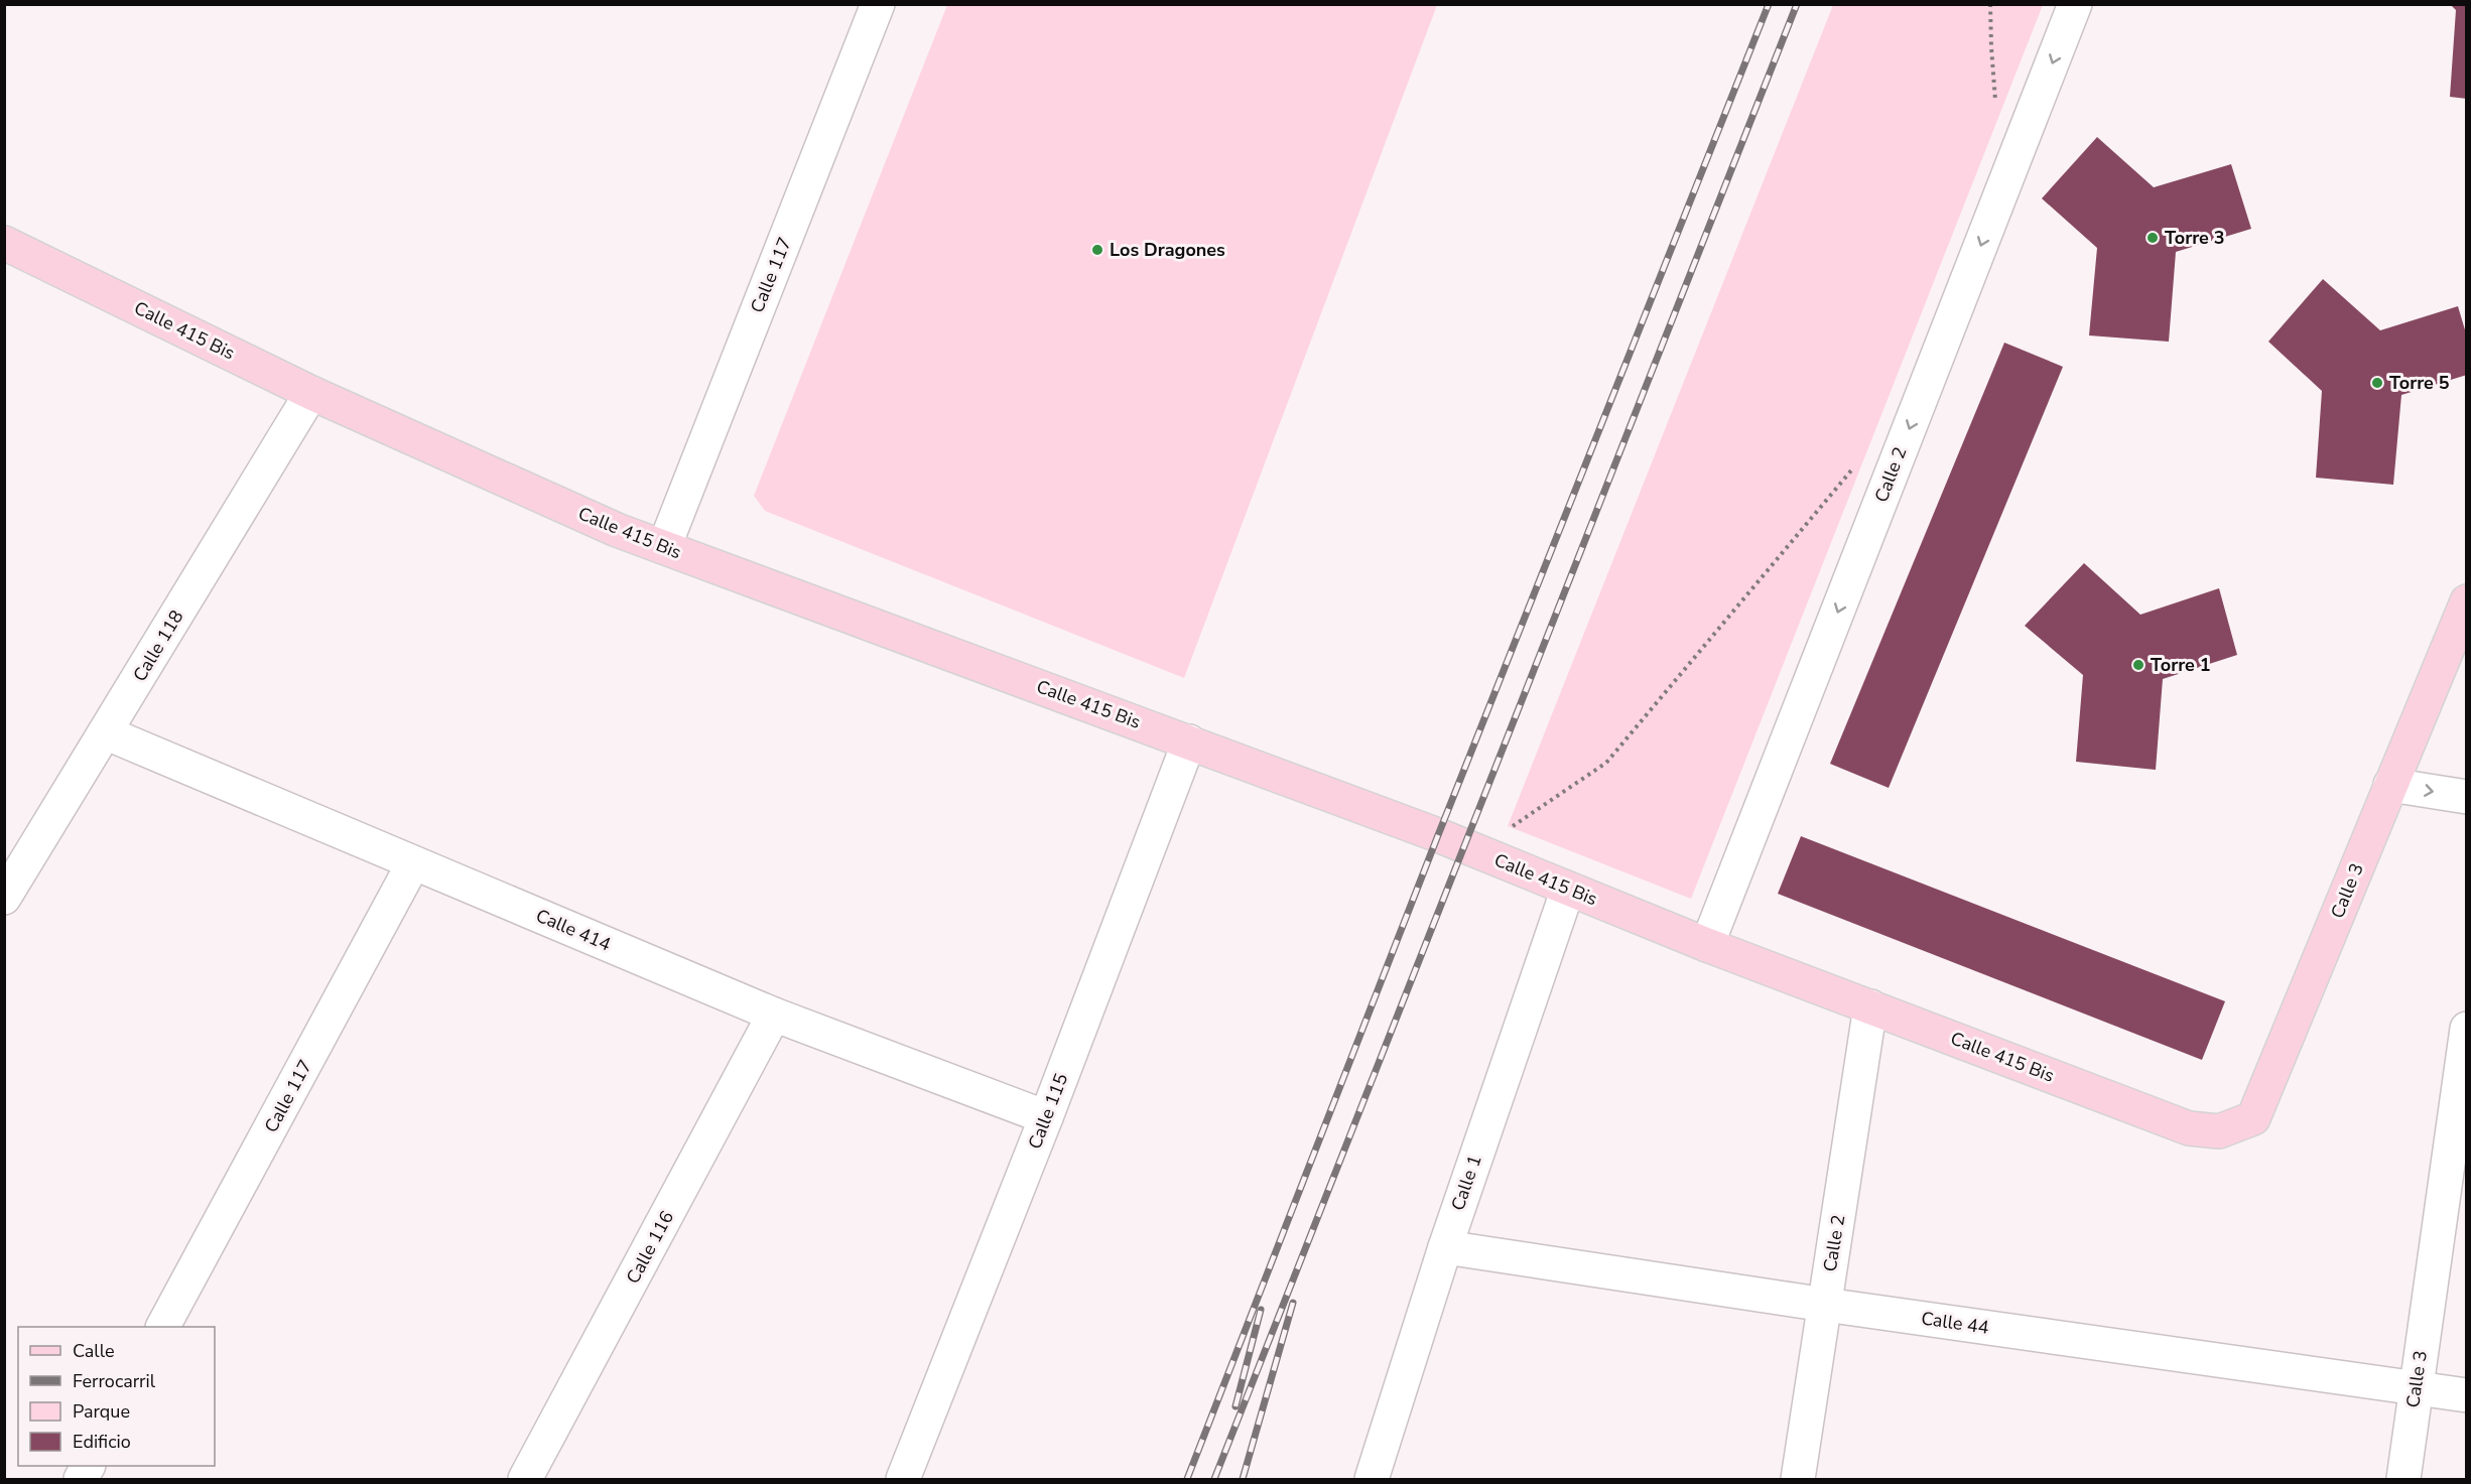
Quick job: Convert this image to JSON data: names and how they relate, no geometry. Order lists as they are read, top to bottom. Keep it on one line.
{"streets":{"main road":["Calle 415 Bis","Calle 3"],"street":["Calle 117","Calle 2","Calle 118","Calle 414","Calle 115","Calle 1","Calle 116","Calle 44"]},"crossings":[["Calle 117","Calle 415 Bis"],["Calle 117","Calle 414"],["Calle 415 Bis","Calle 2"],["Calle 415 Bis","Calle 118"],["Calle 415 Bis","Calle 3"],["Calle 415 Bis","Calle 115"],["Calle 415 Bis","Calle 1"],["Calle 2","Calle 44"],["Calle 118","Calle 414"],["Calle 3","Calle 44"],["Calle 414","Calle 115"],["Calle 414","Calle 116"],["Calle 1","Calle 44"]],"one_way":["Calle 2"],"places":["Torre 3","Los Dragones","Torre 5","Torre 1"],"legend":["Calle","Ferrocarril","Parque","Edificio"]}
